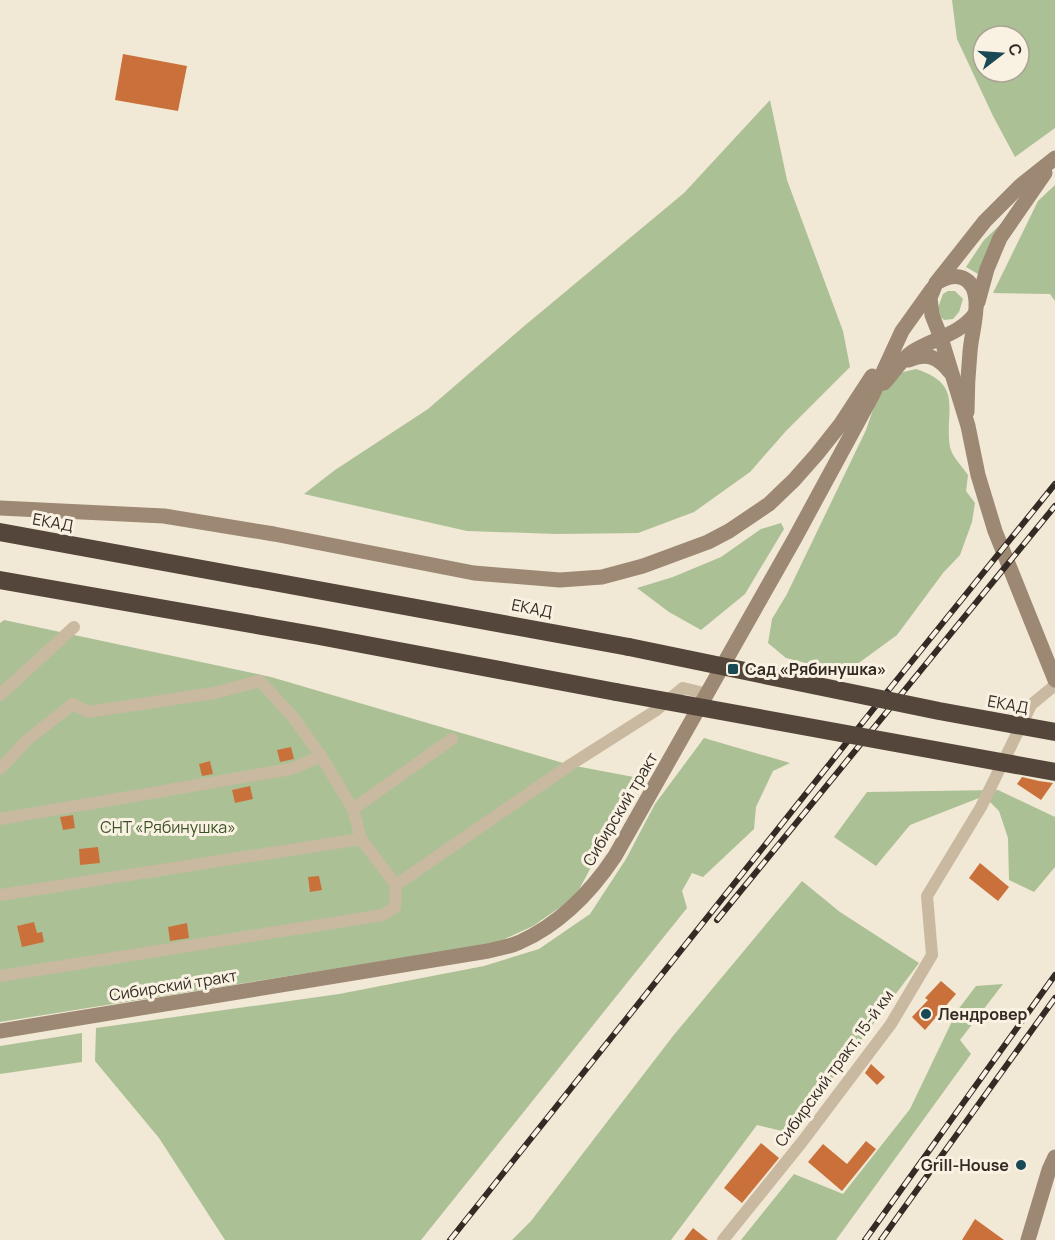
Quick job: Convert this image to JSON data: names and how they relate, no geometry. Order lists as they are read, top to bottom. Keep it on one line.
{"streets":{"highway":["ЕКАД"],"main road":["Сибирский тракт"],"street":["Сибирский тракт, 15-й км"]},"parks":["СНТ «Рябинушка»"],"places":{"transit":["Сад «Рябинушка»"],"other":["Лендровер","Grill-House"]},"north":"right"}
